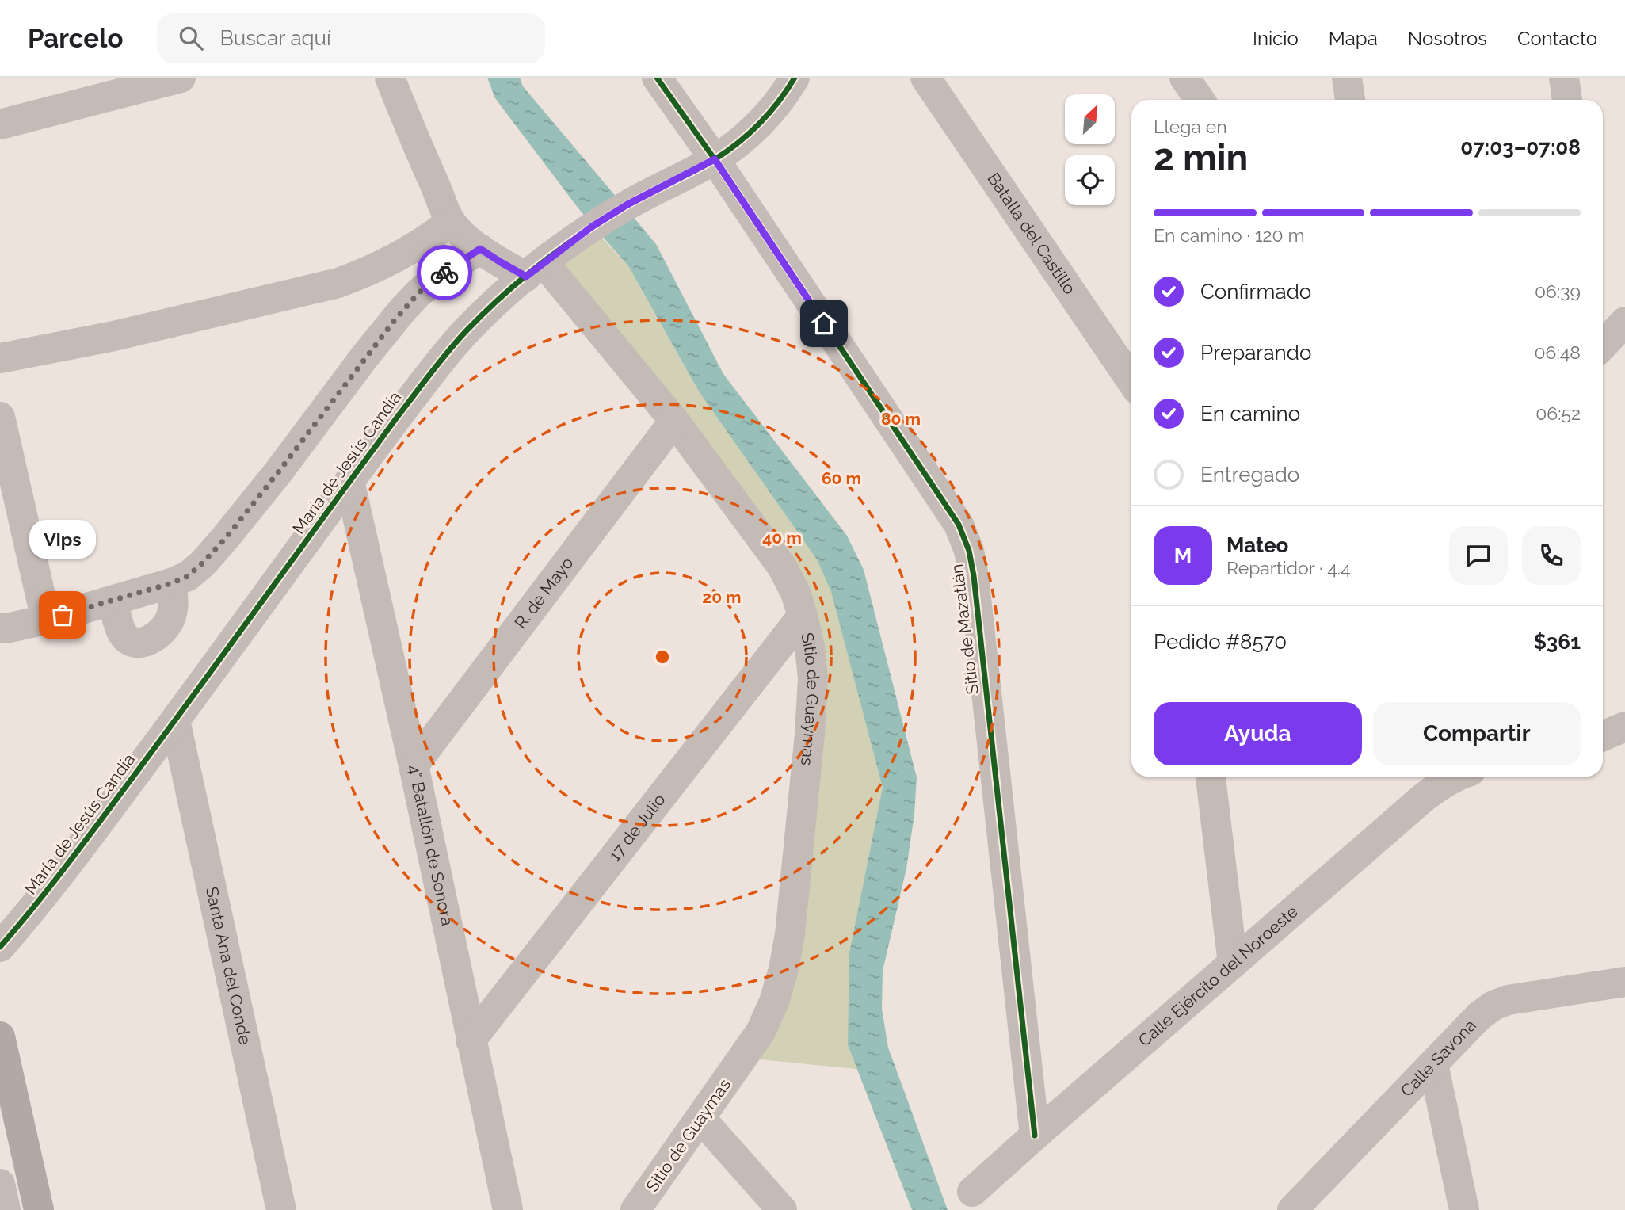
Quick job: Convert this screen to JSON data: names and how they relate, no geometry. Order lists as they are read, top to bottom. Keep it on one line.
{"streets":{"street":["Batalla del Castillo","María de Jesús Candía","R. de Mayo","Sitio de Mazatlán","Sitio de Guaymas","17 de Julio","4° Batallón de Sonora","Santa Ana del Conde","Calle Ejército del Noroeste","Calle Savona"]},"crossings":[["María de Jesús Candía","Sitio de Mazatlán"],["María de Jesús Candía","Sitio de Guaymas"],["María de Jesús Candía","4° Batallón de Sonora"],["María de Jesús Candía","Santa Ana del Conde"],["R. de Mayo","Sitio de Guaymas"],["R. de Mayo","4° Batallón de Sonora"],["Sitio de Mazatlán","Calle Ejército del Noroeste"],["Sitio de Guaymas","17 de Julio"],["17 de Julio","4° Batallón de Sonora"]],"places":["Vips"],"north":"top right","page":{"header":"Parcelo","search":"Buscar aquí","nav":["Inicio","Mapa","Nosotros","Contacto"],"heading":["2 min","Llega en","07:03–07:08"],"panel":["Mateo","Repartidor · 4.4","Pedido #8570","$361"],"bar":"En camino · 120 m","list":[["Confirmado","06:39"],["Preparando","06:48"],["En camino","06:52"],"Entregado"],"bubble":"Vips","round":"M","buttons":["Ayuda","Compartir"]},"rings":["80 m","60 m","40 m","20 m"]}
